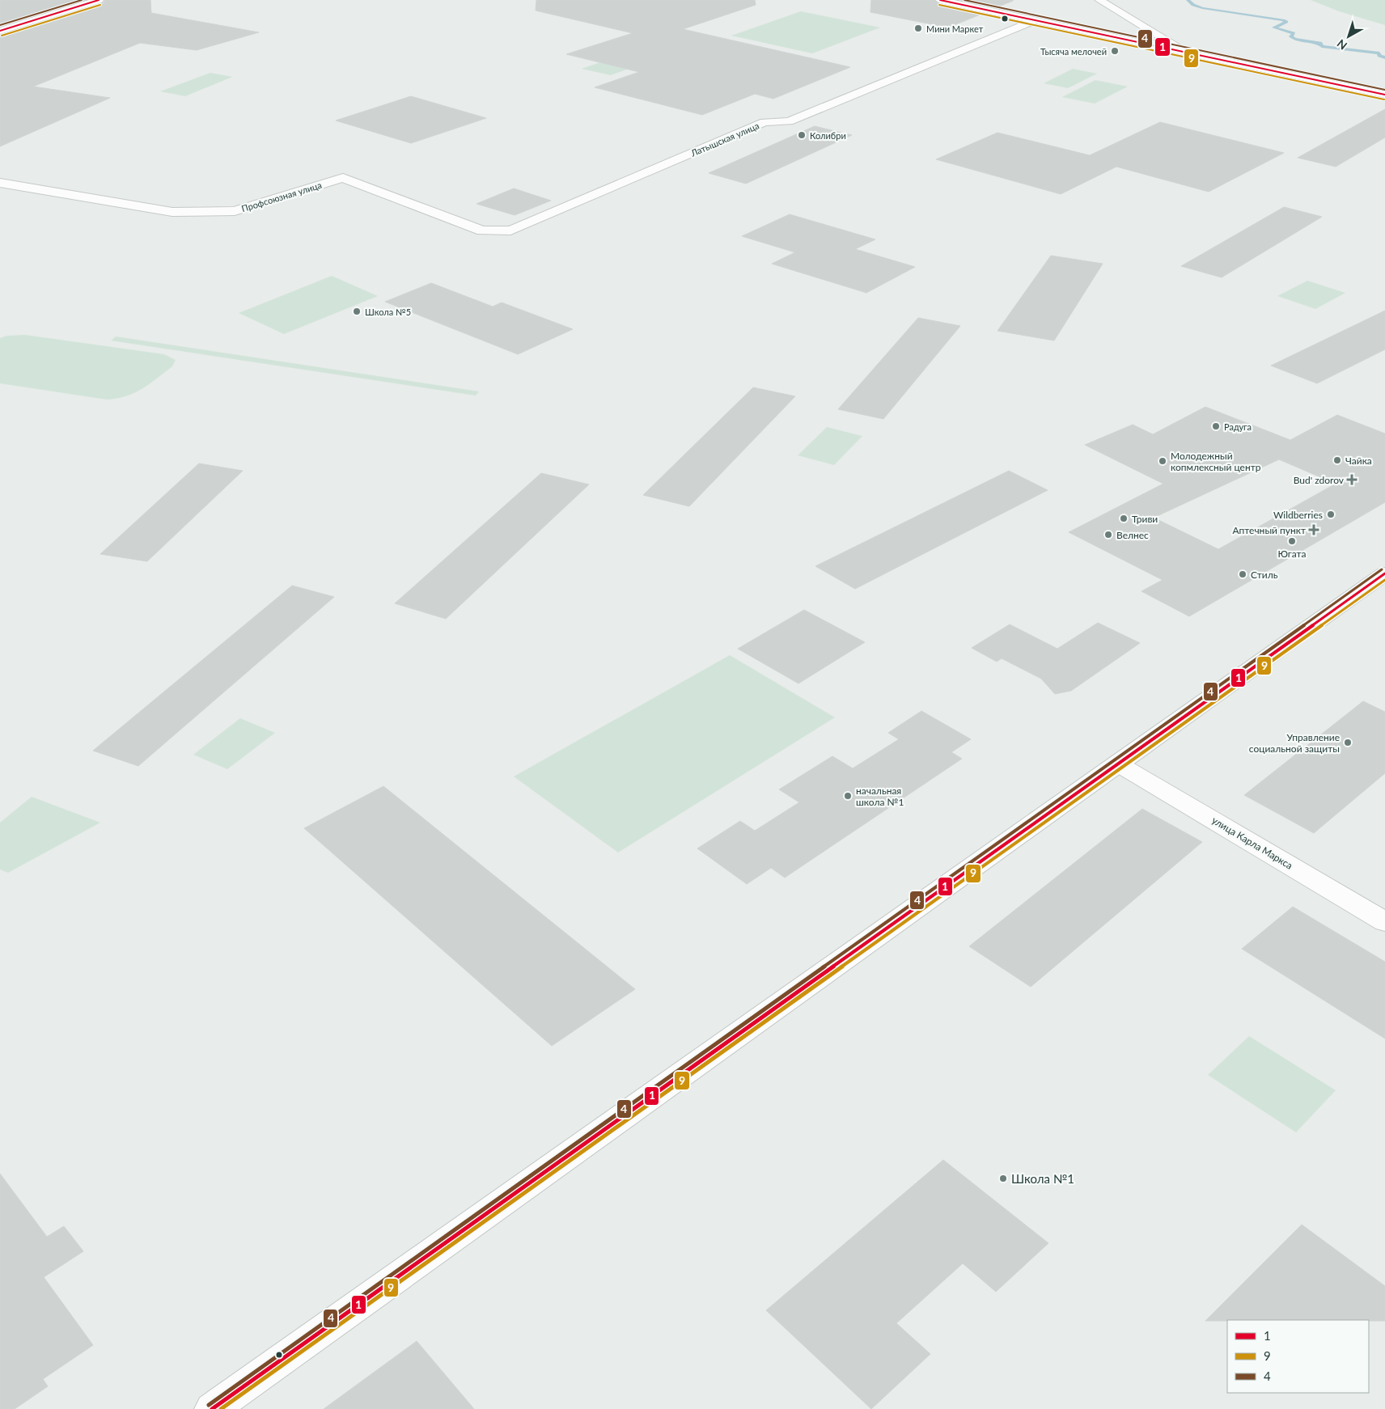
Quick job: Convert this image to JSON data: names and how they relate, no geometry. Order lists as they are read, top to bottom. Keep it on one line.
{"streets":{"street":["Латышская улица","Профсоюзная улица","улица Карла Маркса"]},"crossings":[["Латышская улица","Профсоюзная улица"]],"places":{"other":["Мини Маркет","Тысяча мелочей","Колибри","Школа №5","Радуга","Чайка","Молодежный копмлексный центр","Wildberries","Триви","Велнес","Югата","Стиль","Управление социальной защиты","начальная школа №1","Школа №1"],"health":["Bud' zdorov","Аптечный пункт"]},"lines":["transit line 1","transit line 4","transit line 9"],"legend":["1","9","4"],"north":"bottom left"}
